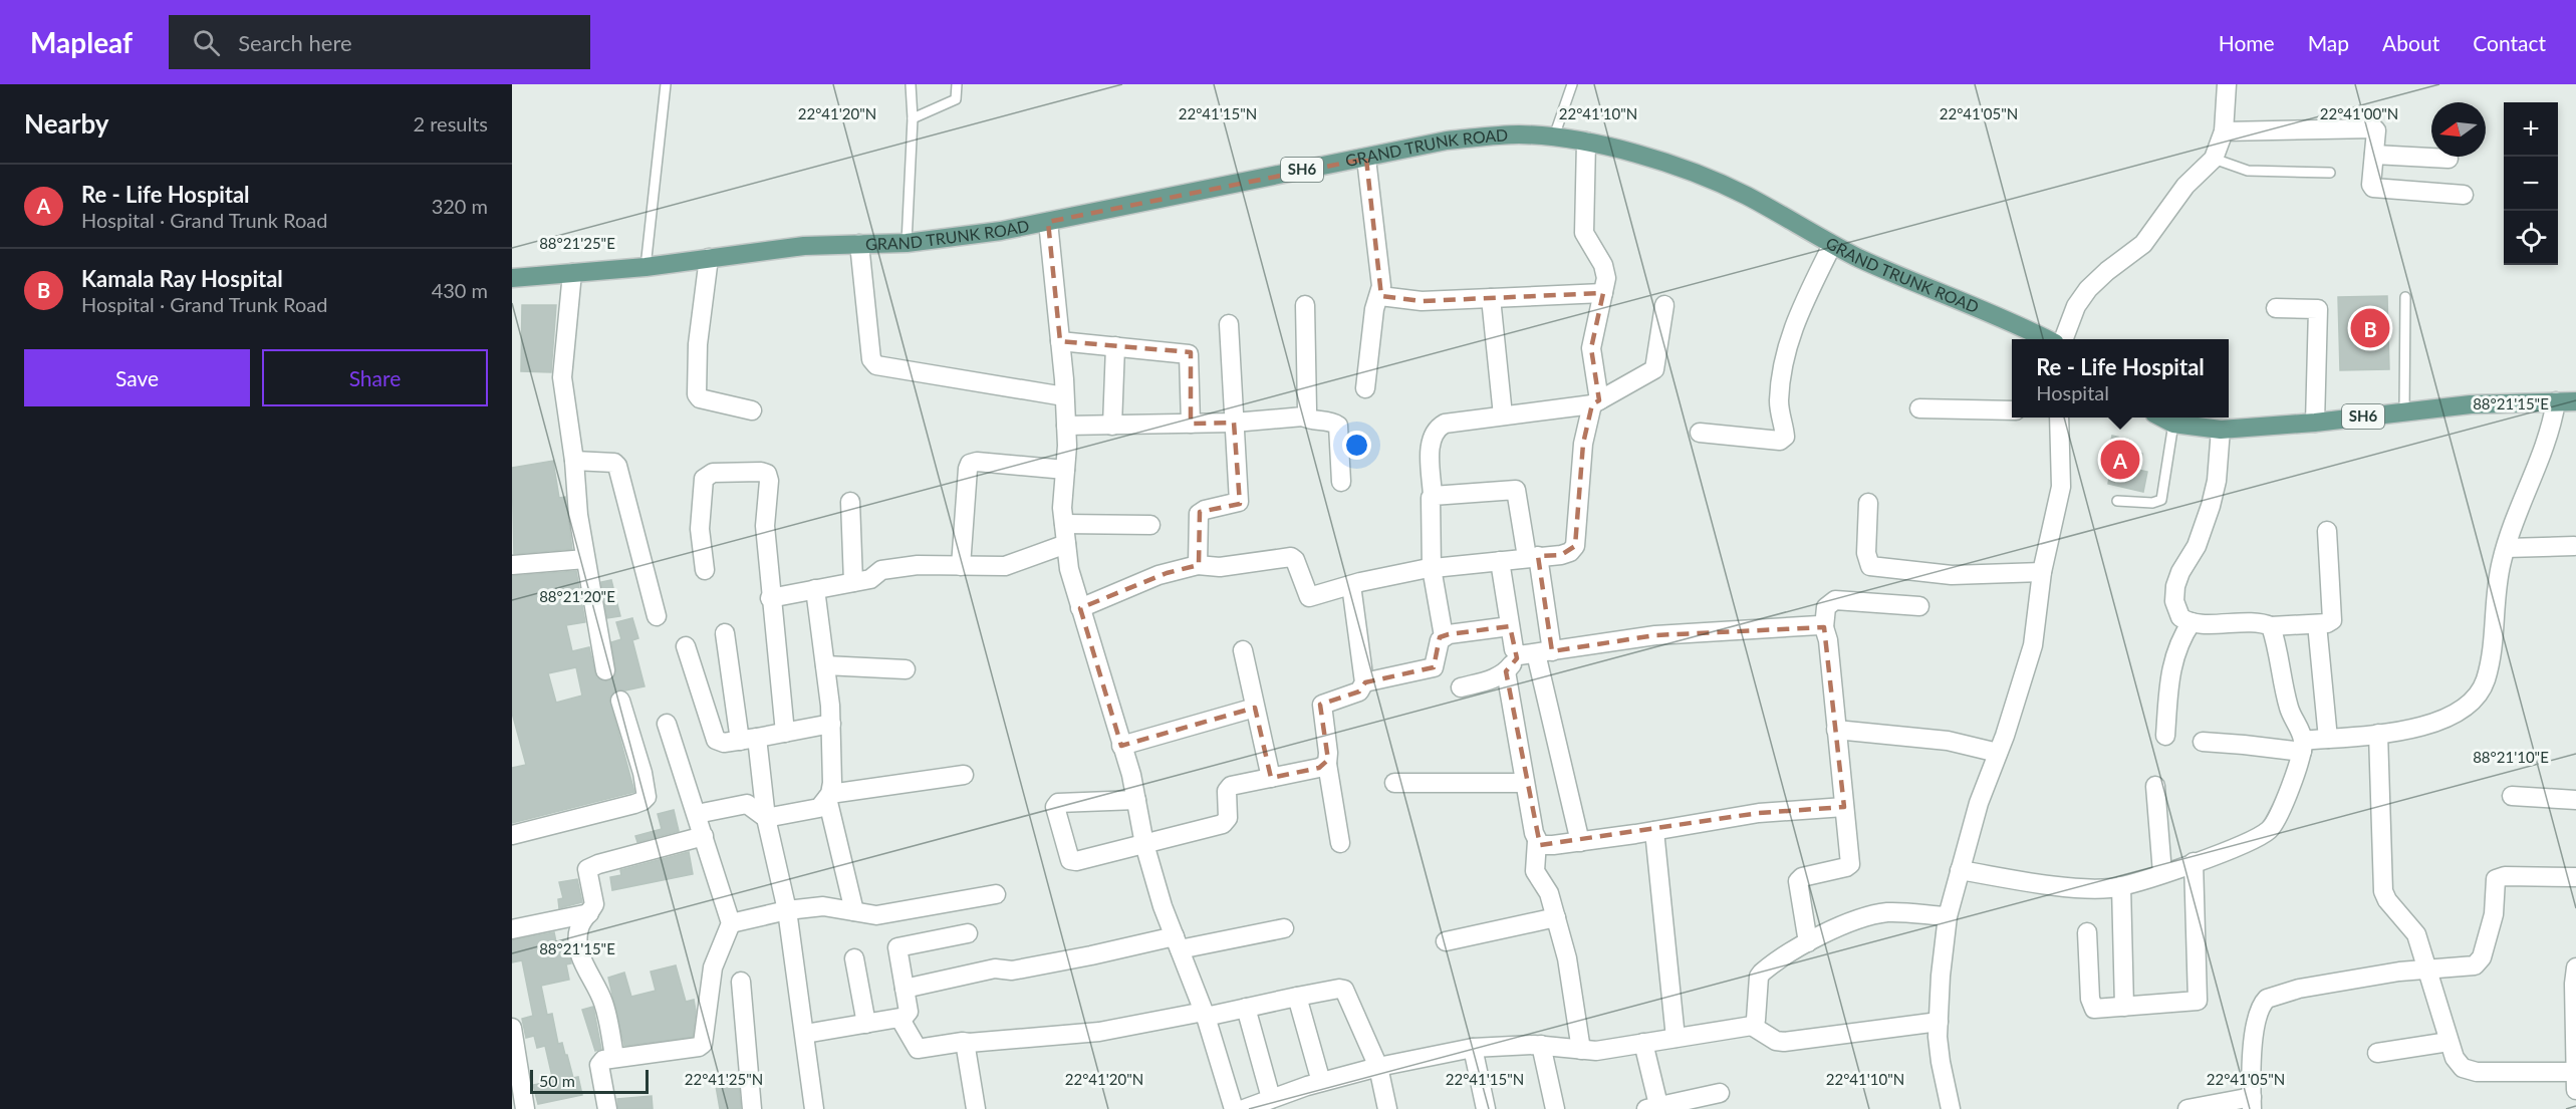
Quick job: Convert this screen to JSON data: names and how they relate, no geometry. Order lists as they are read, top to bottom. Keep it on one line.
{"streets":{"main road":["GRAND TRUNK ROAD","SH6"]},"scale_bar":"50 m","north":"left","page":{"header":"Mapleaf","search":"Search here","nav":["Home","Map","About","Contact"],"heading":["Nearby","2 results"],"map_buttons":["+","−"],"list":[{"mark":"A","name":"Re - Life Hospital","note":"Hospital · Grand Trunk Road","value":"320 m"},{"mark":"B","name":"Kamala Ray Hospital","note":"Hospital · Grand Trunk Road","value":"430 m"}],"pins":["B","A"],"buttons":["Save","Share"],"popup":["Re - Life Hospital","Hospital"],"scale":"50 m"},"coordinates":["22°41'20\"N","22°41'15\"N","22°41'10\"N","22°41'05\"N","22°41'00\"N","88°21'25\"E","88°21'15\"E","88°21'20\"E","88°21'10\"E","22°41'25\"N"]}
